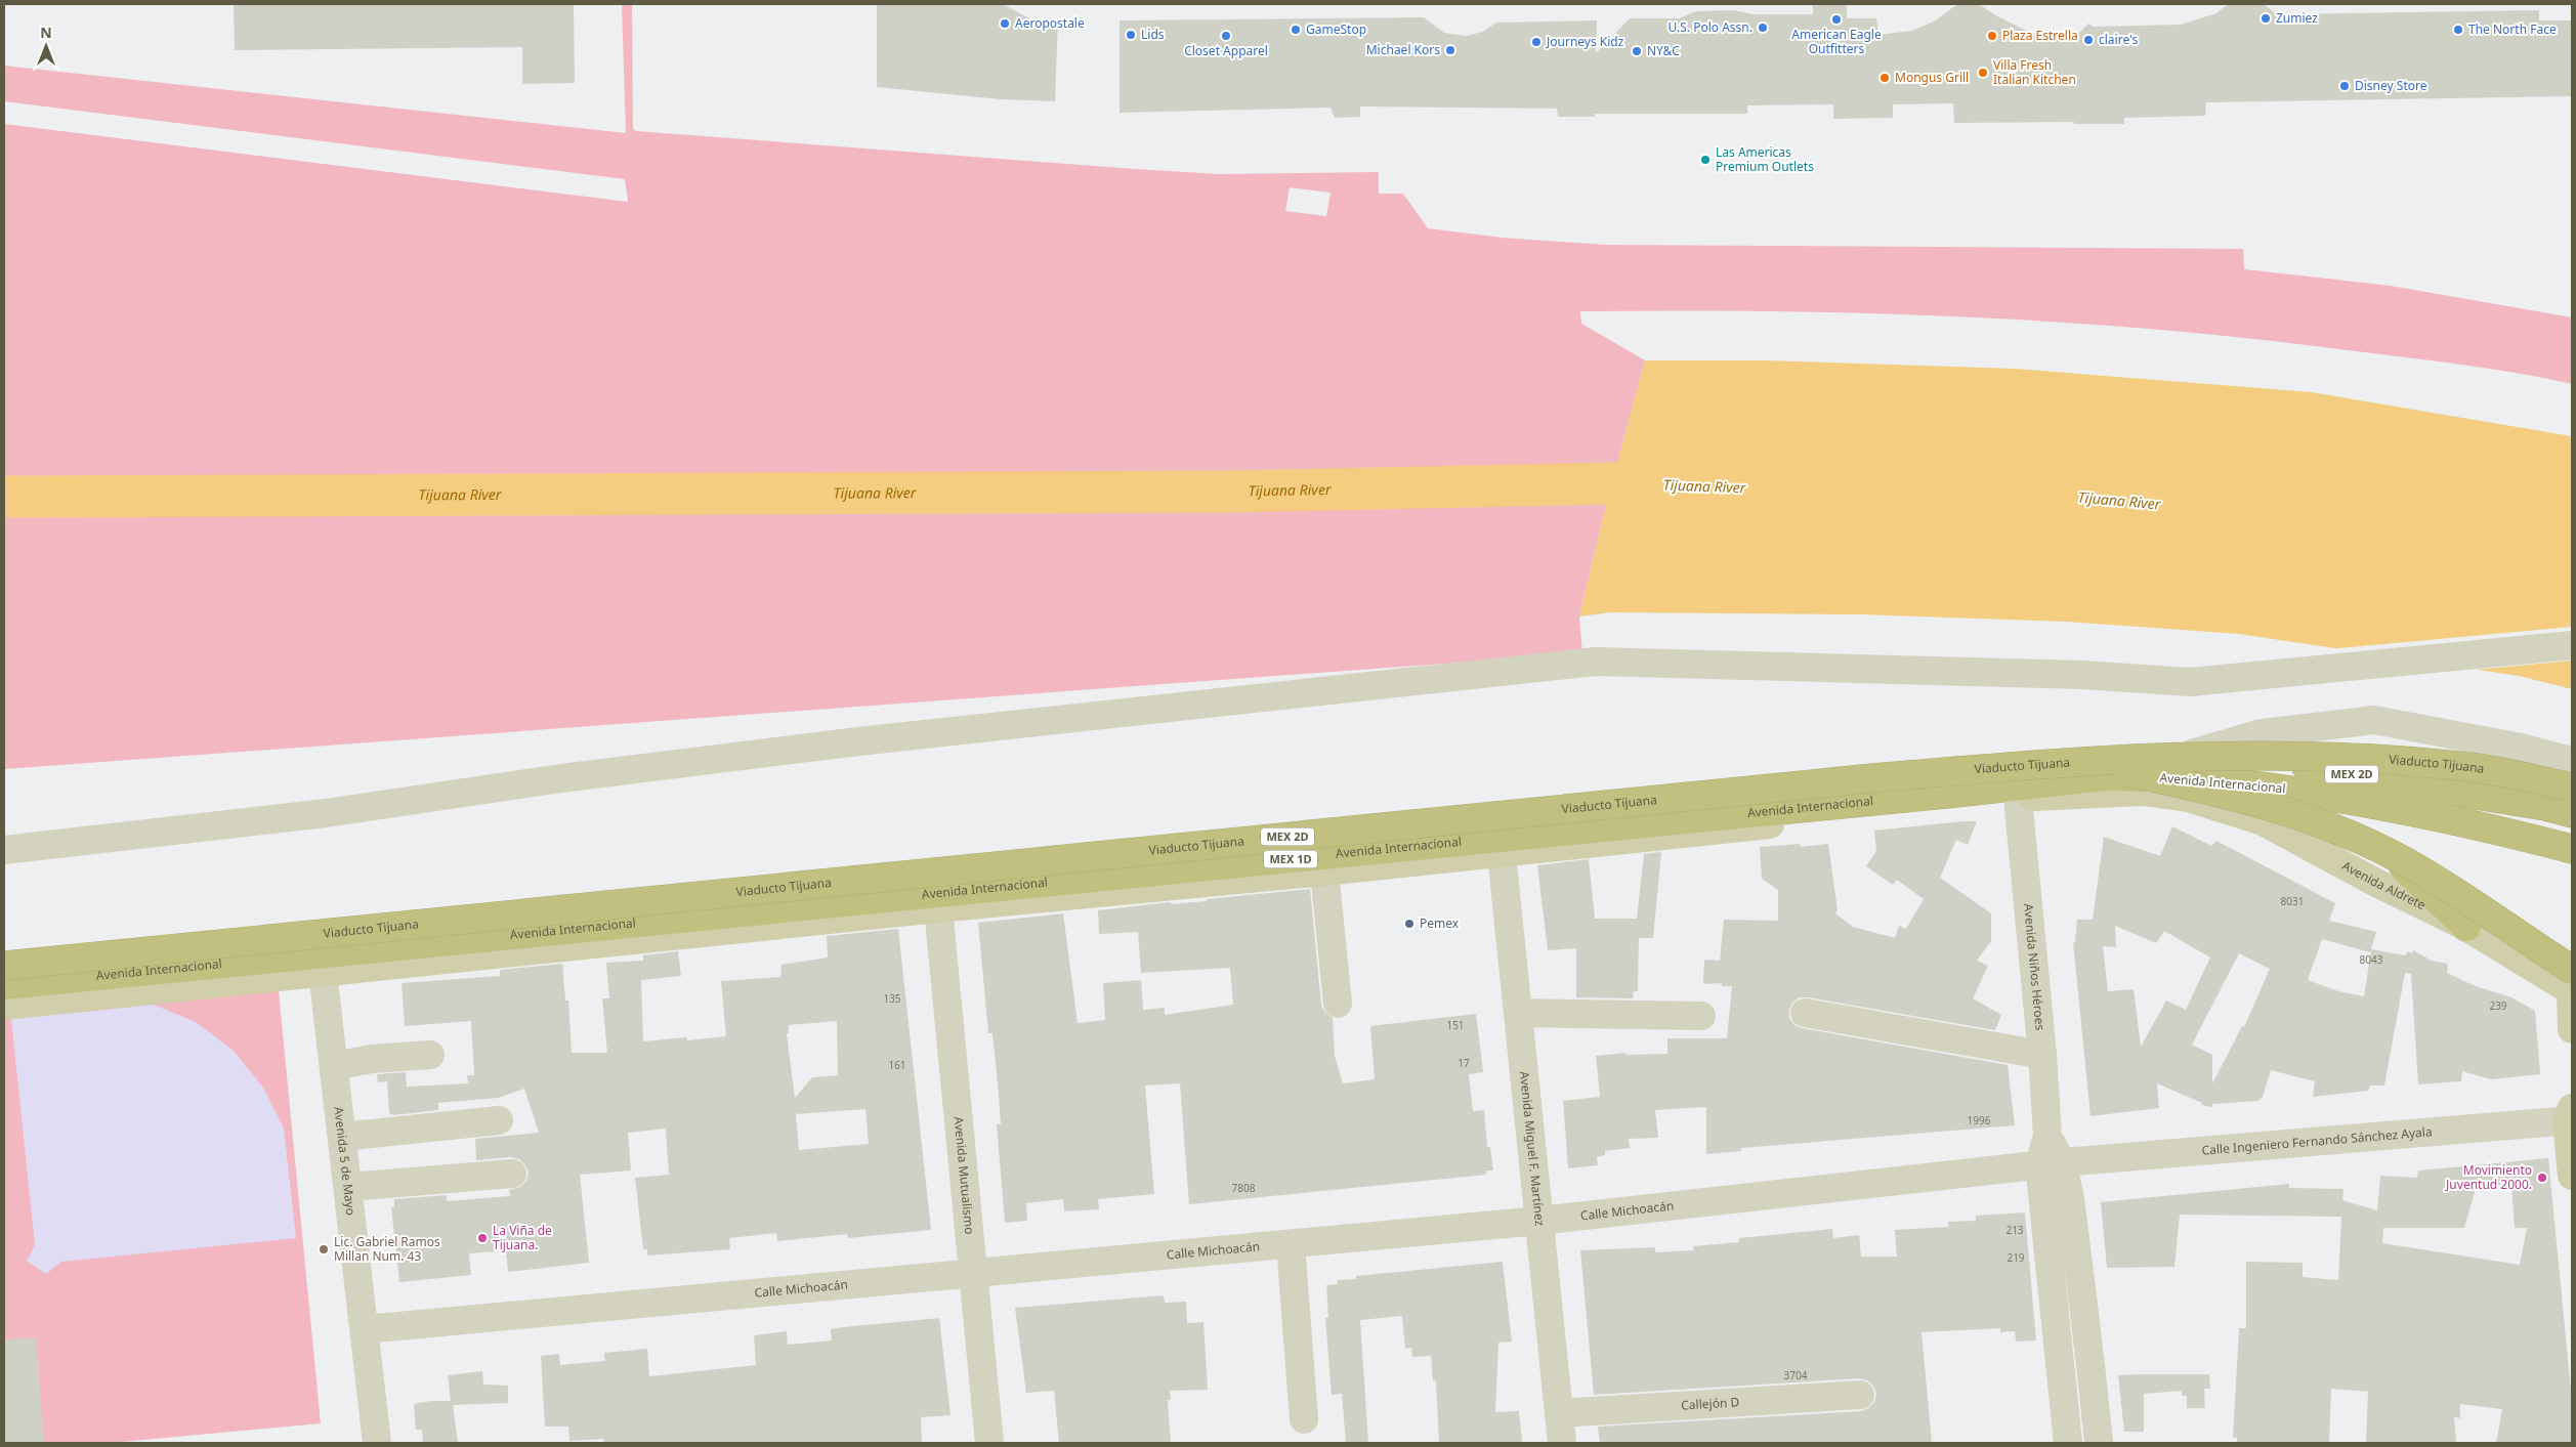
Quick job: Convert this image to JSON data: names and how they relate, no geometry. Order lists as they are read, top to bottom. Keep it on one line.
{"streets":{"highway":["Viaducto Tijuana","MEX 2D","Avenida Internacional","MEX 1D"],"main road":["Avenida Aldrete"],"street":["Avenida Niños Héroes","Calle Ingeniero Fernando Sánchez Ayala","Avenida Miguel F. Martínez","Avenida 5 de Mayo","Avenida Mutualismo","Calle Michoacán","Callejón D"]},"crossings":[["Avenida Internacional","Avenida Aldrete"],["Avenida Internacional","Avenida Niños Héroes"],["Avenida Internacional","Avenida Miguel F. Martínez"],["Avenida Internacional","Avenida 5 de Mayo"],["Avenida Internacional","Avenida Mutualismo"],["Avenida Niños Héroes","Calle Ingeniero Fernando Sánchez Ayala"],["Avenida Niños Héroes","Calle Michoacán"],["Calle Ingeniero Fernando Sánchez Ayala","Calle Michoacán"],["Avenida Miguel F. Martínez","Calle Michoacán"],["Avenida Miguel F. Martínez","Callejón D"],["Avenida 5 de Mayo","Calle Michoacán"],["Avenida Mutualismo","Calle Michoacán"]],"water":["Tijuana River"],"places":["Zumiez","American Eagle Outfitters","Aeropostale","U.S. Polo Assn.","GameStop","The North Face","Lids","Closet Apparel","Plaza Estrella","claire's","Journeys Kidz","Michael Kors","NY&C","Villa Fresh Italian Kitchen","Mongus Grill","Disney Store","Las Americas Premium Outlets","Pemex","Movimiento Juventud 2000.","La Viña de Tijuana.","Lic. Gabriel Ramos Millan Num. 43"],"house_numbers":["8031","8043","135","239","151","17","161","1996","7808","213","219","3704"],"north":"top"}
